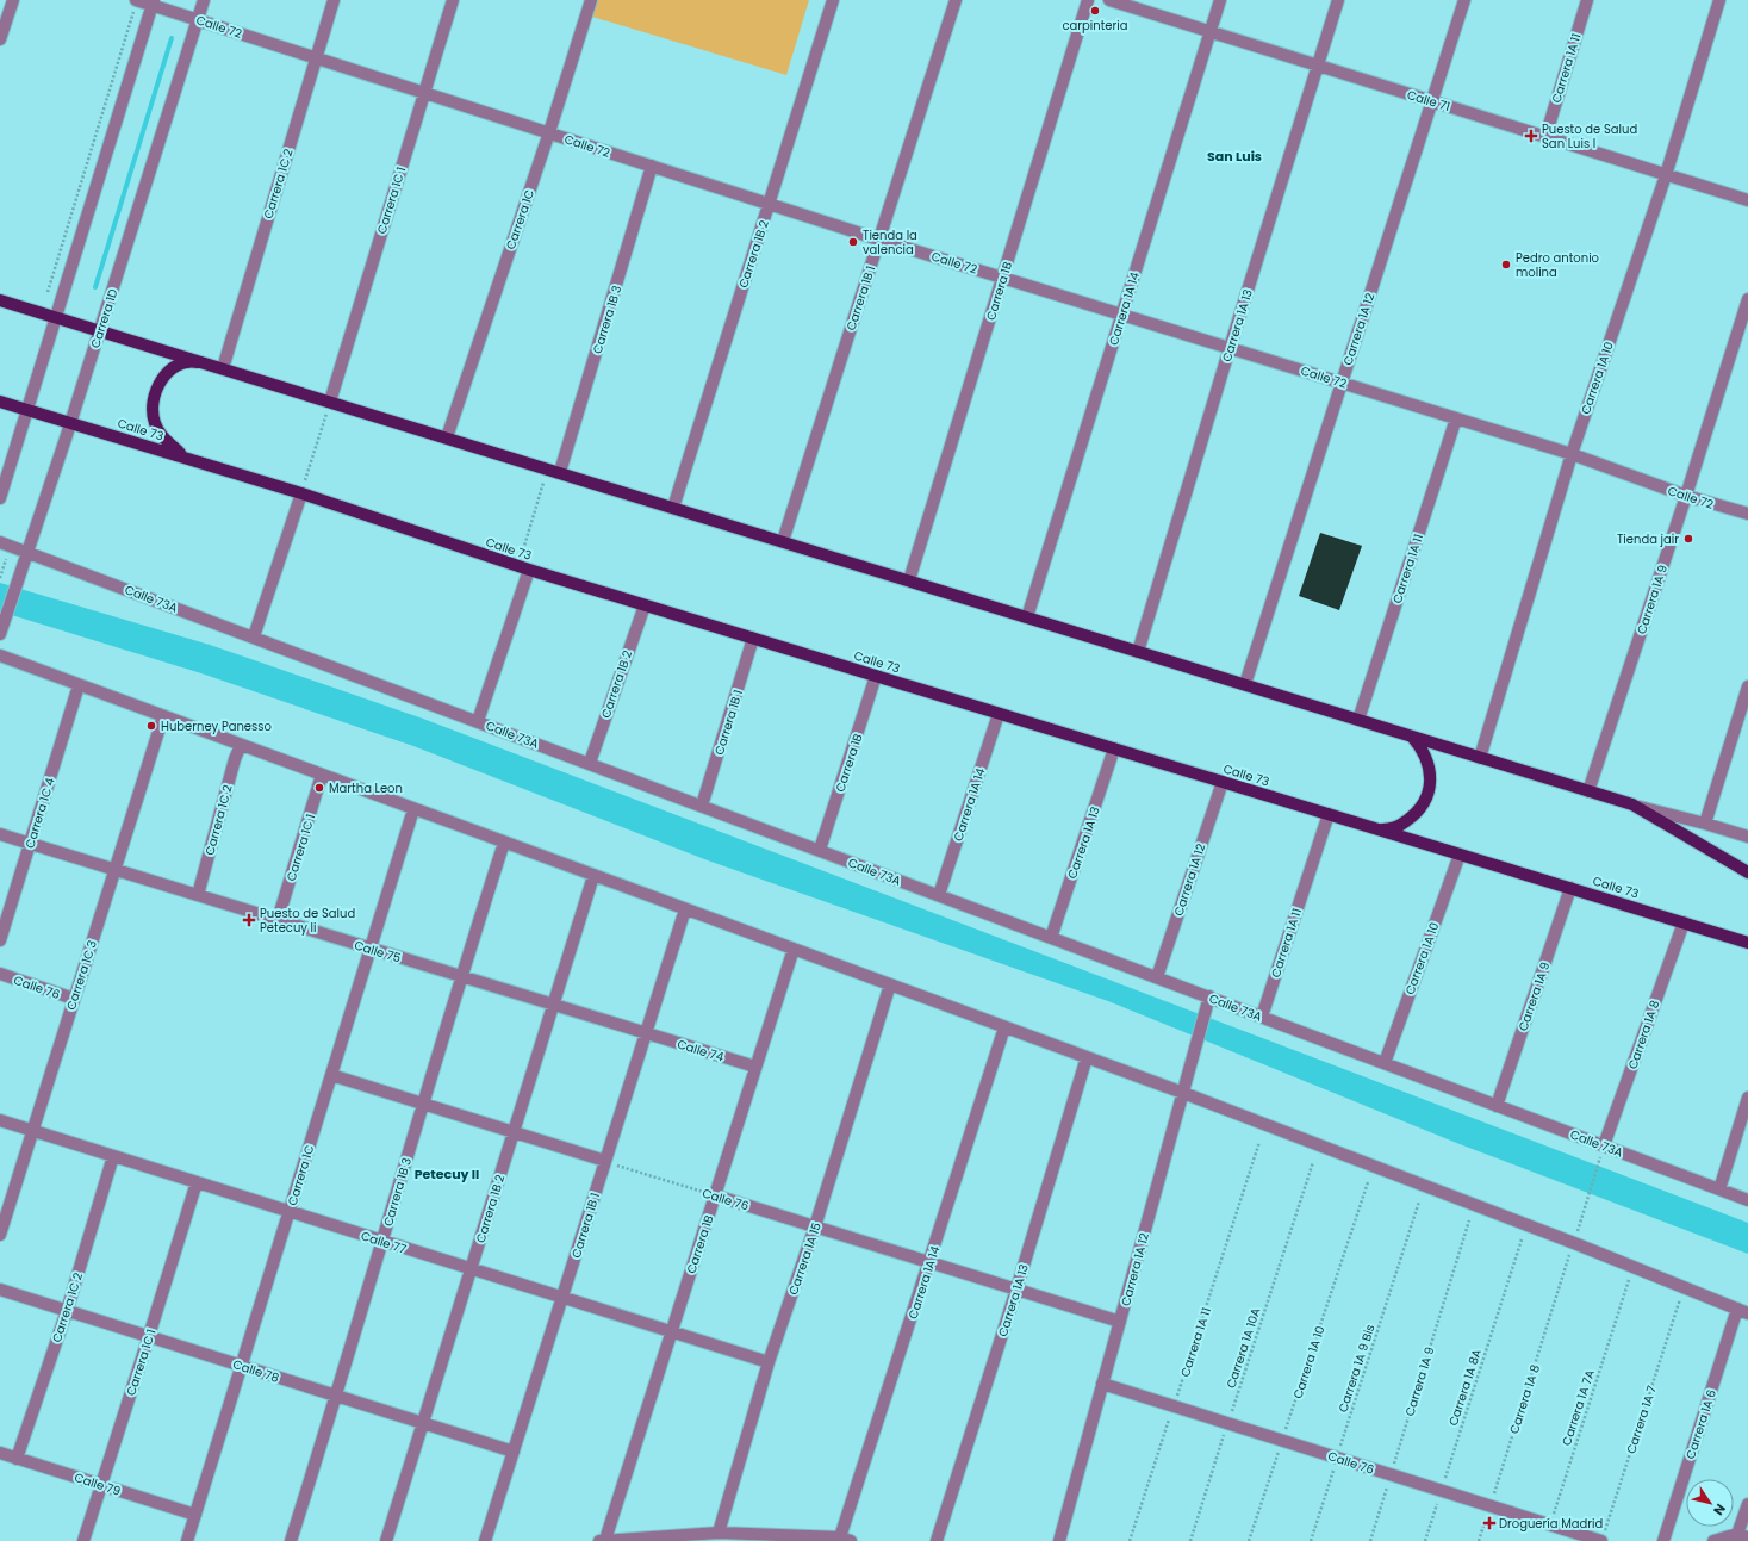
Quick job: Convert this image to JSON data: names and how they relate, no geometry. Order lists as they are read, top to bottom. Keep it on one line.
{"streets":{"main road":["Calle 73"],"street":["Calle 72","Carrera 1A 11","Calle 71","Carrera 1C 2","Carrera 1C 1","Carrera 1C","Carrera 1B 2","Carrera 1B","Carrera 1B 1","Carrera 1A 14","Carrera 1D","Carrera 1B 3","Carrera 1A 13","Carrera 1A 12","Carrera 1A 10","Calle 73A","Carrera 1A 9","Carrera 1C 4","Calle 75","Carrera 1C 3","Calle 76","Carrera 1A 8","Calle 74","Calle 77","Carrera 1A 15","Calle 78","Carrera 1A 6","Calle 79"],"path":["Carrera 1A 10A","Carrera 1A 9 Bis","Carrera 1A 8A","Carrera 1A 7A","Carrera 1A 7"]},"crossings":[["Calle 72","Carrera 1A 11"],["Calle 72","Carrera 1C 2"],["Calle 72","Carrera 1C 1"],["Calle 72","Carrera 1C"],["Calle 72","Carrera 1B 2"],["Calle 72","Carrera 1B"],["Calle 72","Carrera 1B 1"],["Calle 72","Carrera 1A 14"],["Calle 72","Carrera 1D"],["Calle 72","Carrera 1B 3"],["Calle 72","Carrera 1A 13"],["Calle 72","Carrera 1A 12"],["Calle 72","Carrera 1A 10"],["Calle 72","Carrera 1A 9"],["Carrera 1A 11","Calle 71"],["Carrera 1A 11","Calle 73"],["Carrera 1A 11","Calle 73A"],["Carrera 1A 11","Calle 76"],["Calle 71","Carrera 1A 14"],["Calle 71","Carrera 1A 13"],["Calle 71","Carrera 1A 12"],["Calle 71","Carrera 1A 10"],["Carrera 1C 2","Calle 75"],["Carrera 1C 2","Calle 77"],["Carrera 1C 2","Calle 78"],["Carrera 1C 2","Calle 79"],["Carrera 1C 1","Calle 75"],["Carrera 1C 1","Calle 77"],["Carrera 1C 1","Calle 78"],["Carrera 1C 1","Calle 79"],["Carrera 1C","Calle 75"],["Carrera 1C","Calle 77"],["Carrera 1C","Calle 78"],["Carrera 1C","Calle 79"],["Carrera 1B 2","Calle 73"],["Carrera 1B 2","Calle 73A"],["Carrera 1B 2","Calle 75"],["Carrera 1B 2","Calle 77"],["Carrera 1B 2","Calle 78"],["Carrera 1B","Calle 73"],["Carrera 1B","Calle 73A"],["Carrera 1B","Calle 76"],["Carrera 1B","Calle 74"],["Carrera 1B","Calle 77"],["Carrera 1B 1","Calle 73"],["Carrera 1B 1","Calle 73A"],["Carrera 1B 1","Calle 75"],["Carrera 1B 1","Calle 76"],["Carrera 1B 1","Calle 74"],["Carrera 1B 1","Calle 77"],["Carrera 1B 1","Calle 78"],["Carrera 1A 14","Calle 73"],["Carrera 1A 14","Calle 73A"],["Carrera 1A 14","Calle 76"],["Carrera 1D","Calle 73"],["Carrera 1D","Calle 73A"],["Carrera 1B 3","Calle 75"],["Carrera 1B 3","Calle 77"],["Carrera 1B 3","Calle 78"],["Carrera 1A 13","Calle 73"],["Carrera 1A 13","Calle 73A"],["Carrera 1A 13","Calle 76"],["Carrera 1A 12","Calle 73"],["Carrera 1A 12","Calle 73A"],["Carrera 1A 12","Calle 76"],["Carrera 1A 10","Calle 73"],["Carrera 1A 10","Calle 73A"],["Carrera 1A 10","Calle 76"],["Calle 73","Carrera 1A 9"],["Calle 73","Carrera 1A 8"],["Calle 73A","Carrera 1A 9"],["Calle 73A","Carrera 1A 8"],["Carrera 1A 9","Calle 76"],["Carrera 1C 4","Calle 75"],["Calle 75","Carrera 1C 3"],["Calle 75","Calle 74"],["Carrera 1C 3","Calle 76"],["Carrera 1C 3","Calle 77"],["Calle 76","Carrera 1A 8"],["Calle 76","Carrera 1A 15"],["Calle 76","Carrera 1A 10A"],["Calle 76","Carrera 1A 9 Bis"],["Calle 76","Carrera 1A 8A"],["Calle 76","Carrera 1A 7A"],["Calle 76","Carrera 1A 7"],["Calle 77","Carrera 1A 15"]],"districts":["San Luis","Petecuy II"],"places":{"other":["carpinteria","Tienda la valencia","Pedro antonio molina","Tienda jair","Huberney Panesso","Martha Leon"],"health":["Puesto de Salud San Luis I","Puesto de Salud Petecuy Ii","Droguería Madrid"]},"north":"bottom right"}
